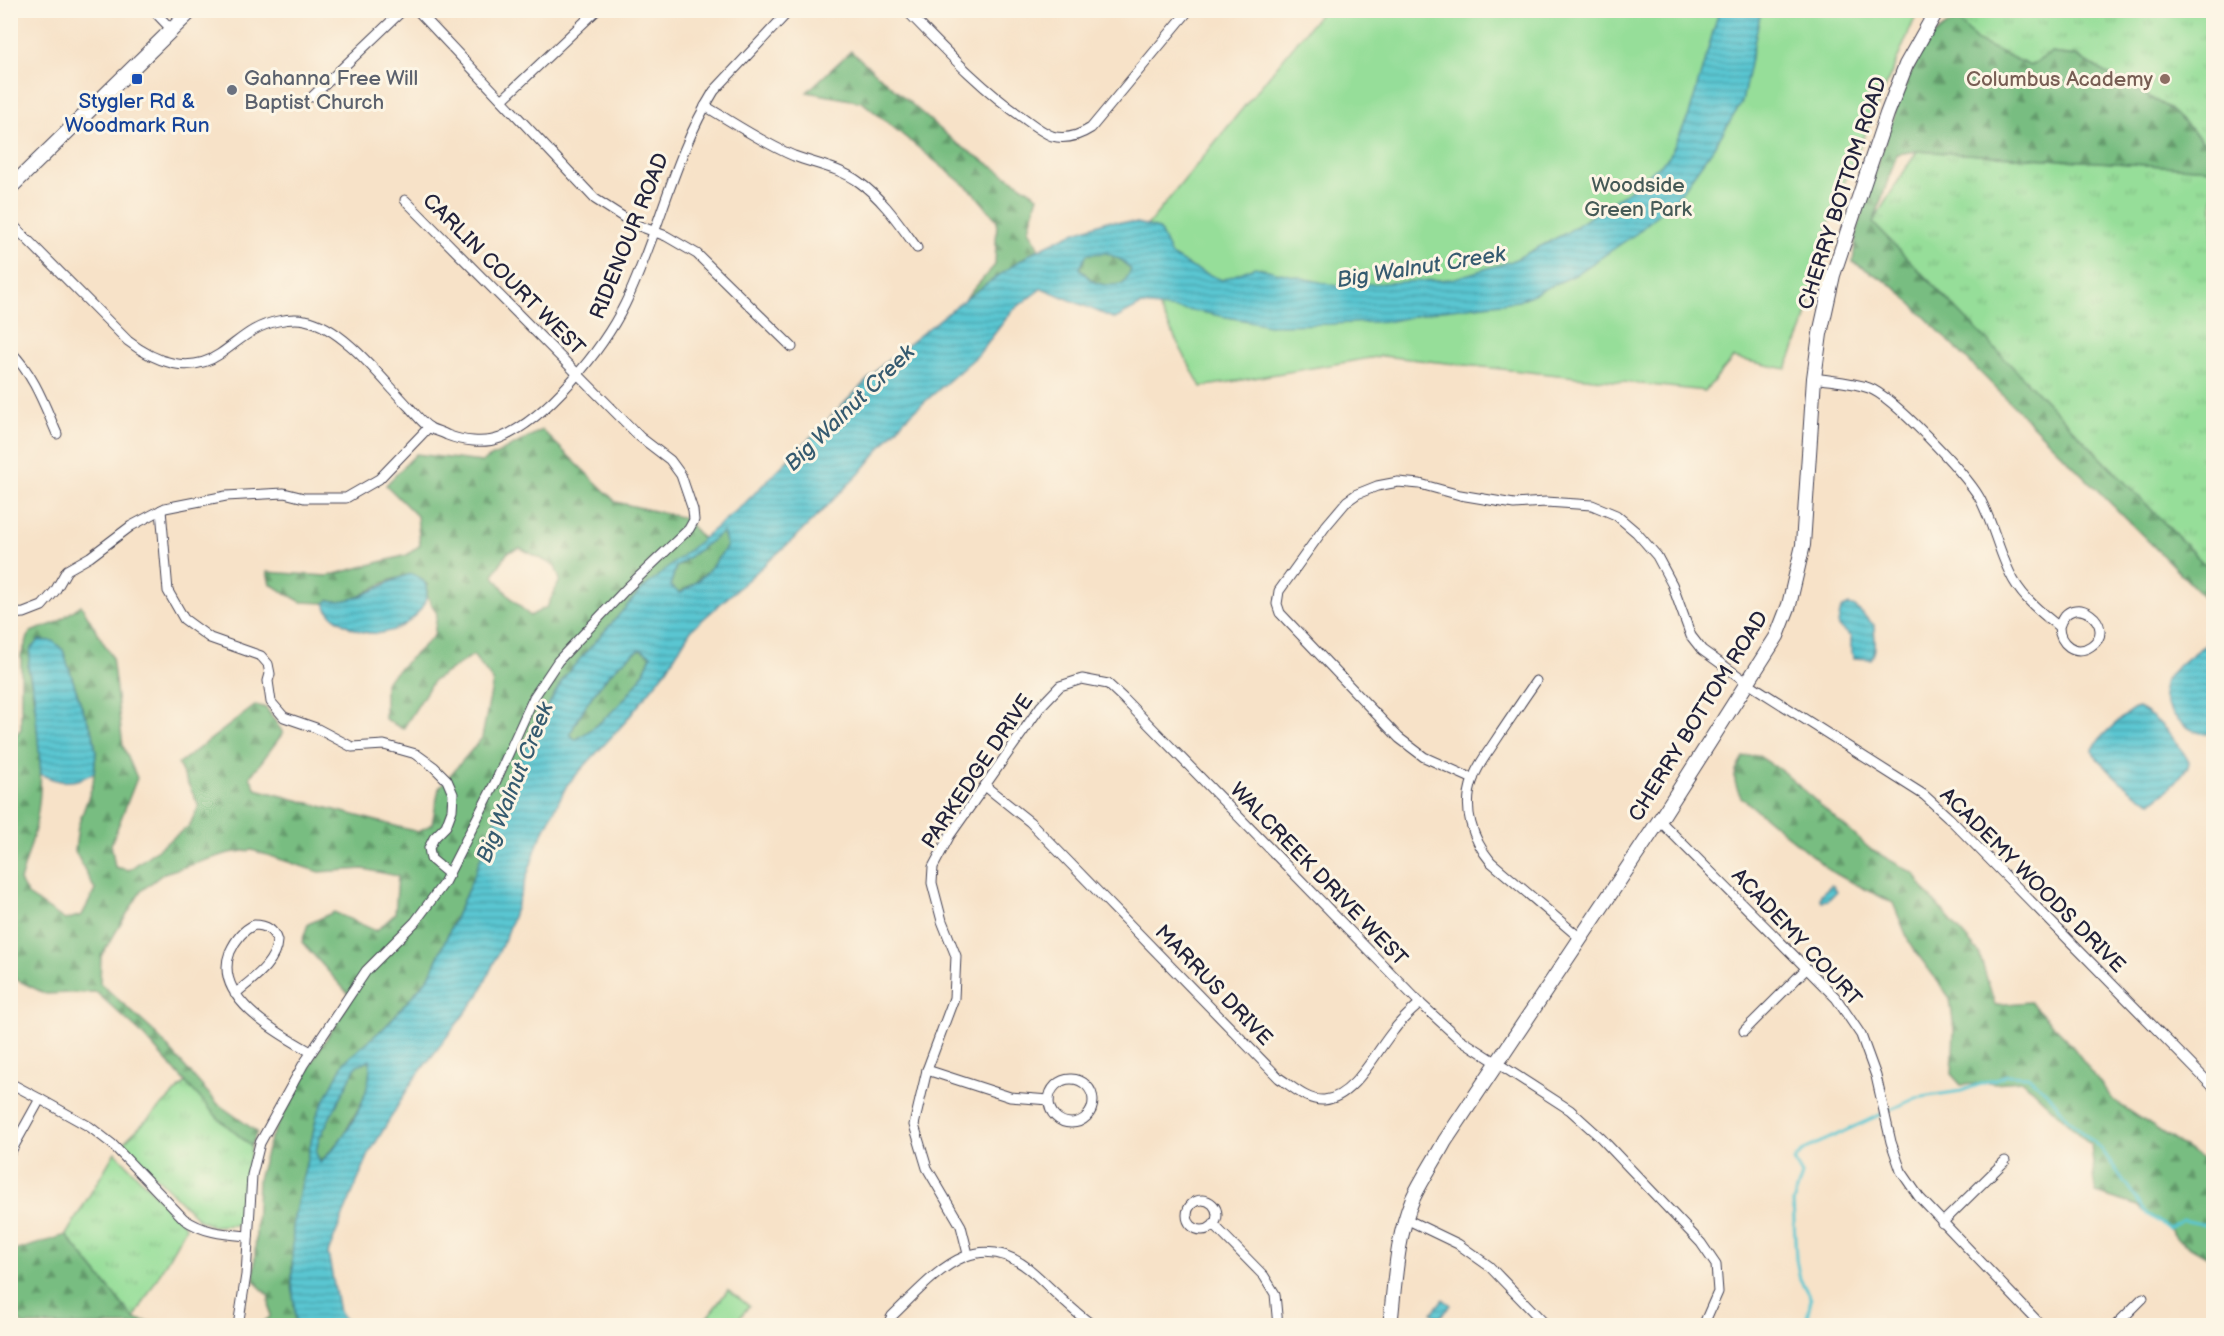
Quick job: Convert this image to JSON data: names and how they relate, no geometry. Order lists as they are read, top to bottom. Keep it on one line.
{"streets":{"main road":["CHERRY BOTTOM ROAD"],"street":["RIDENOUR ROAD","CARLIN COURT WEST","PARKEDGE DRIVE","WALCREEK DRIVE WEST","ACADEMY WOODS DRIVE","ACADEMY COURT","MARRUS DRIVE"]},"crossings":[["CHERRY BOTTOM ROAD","WALCREEK DRIVE WEST"],["CHERRY BOTTOM ROAD","ACADEMY WOODS DRIVE"],["CHERRY BOTTOM ROAD","ACADEMY COURT"],["RIDENOUR ROAD","CARLIN COURT WEST"],["PARKEDGE DRIVE","WALCREEK DRIVE WEST"],["PARKEDGE DRIVE","MARRUS DRIVE"],["WALCREEK DRIVE WEST","MARRUS DRIVE"]],"water":["Big Walnut Creek"],"parks":["Woodside Green Park"],"places":{"transit":["Stygler Rd & Woodmark Run"],"other":["Columbus Academy","Gahanna Free Will Baptist Church"]}}
